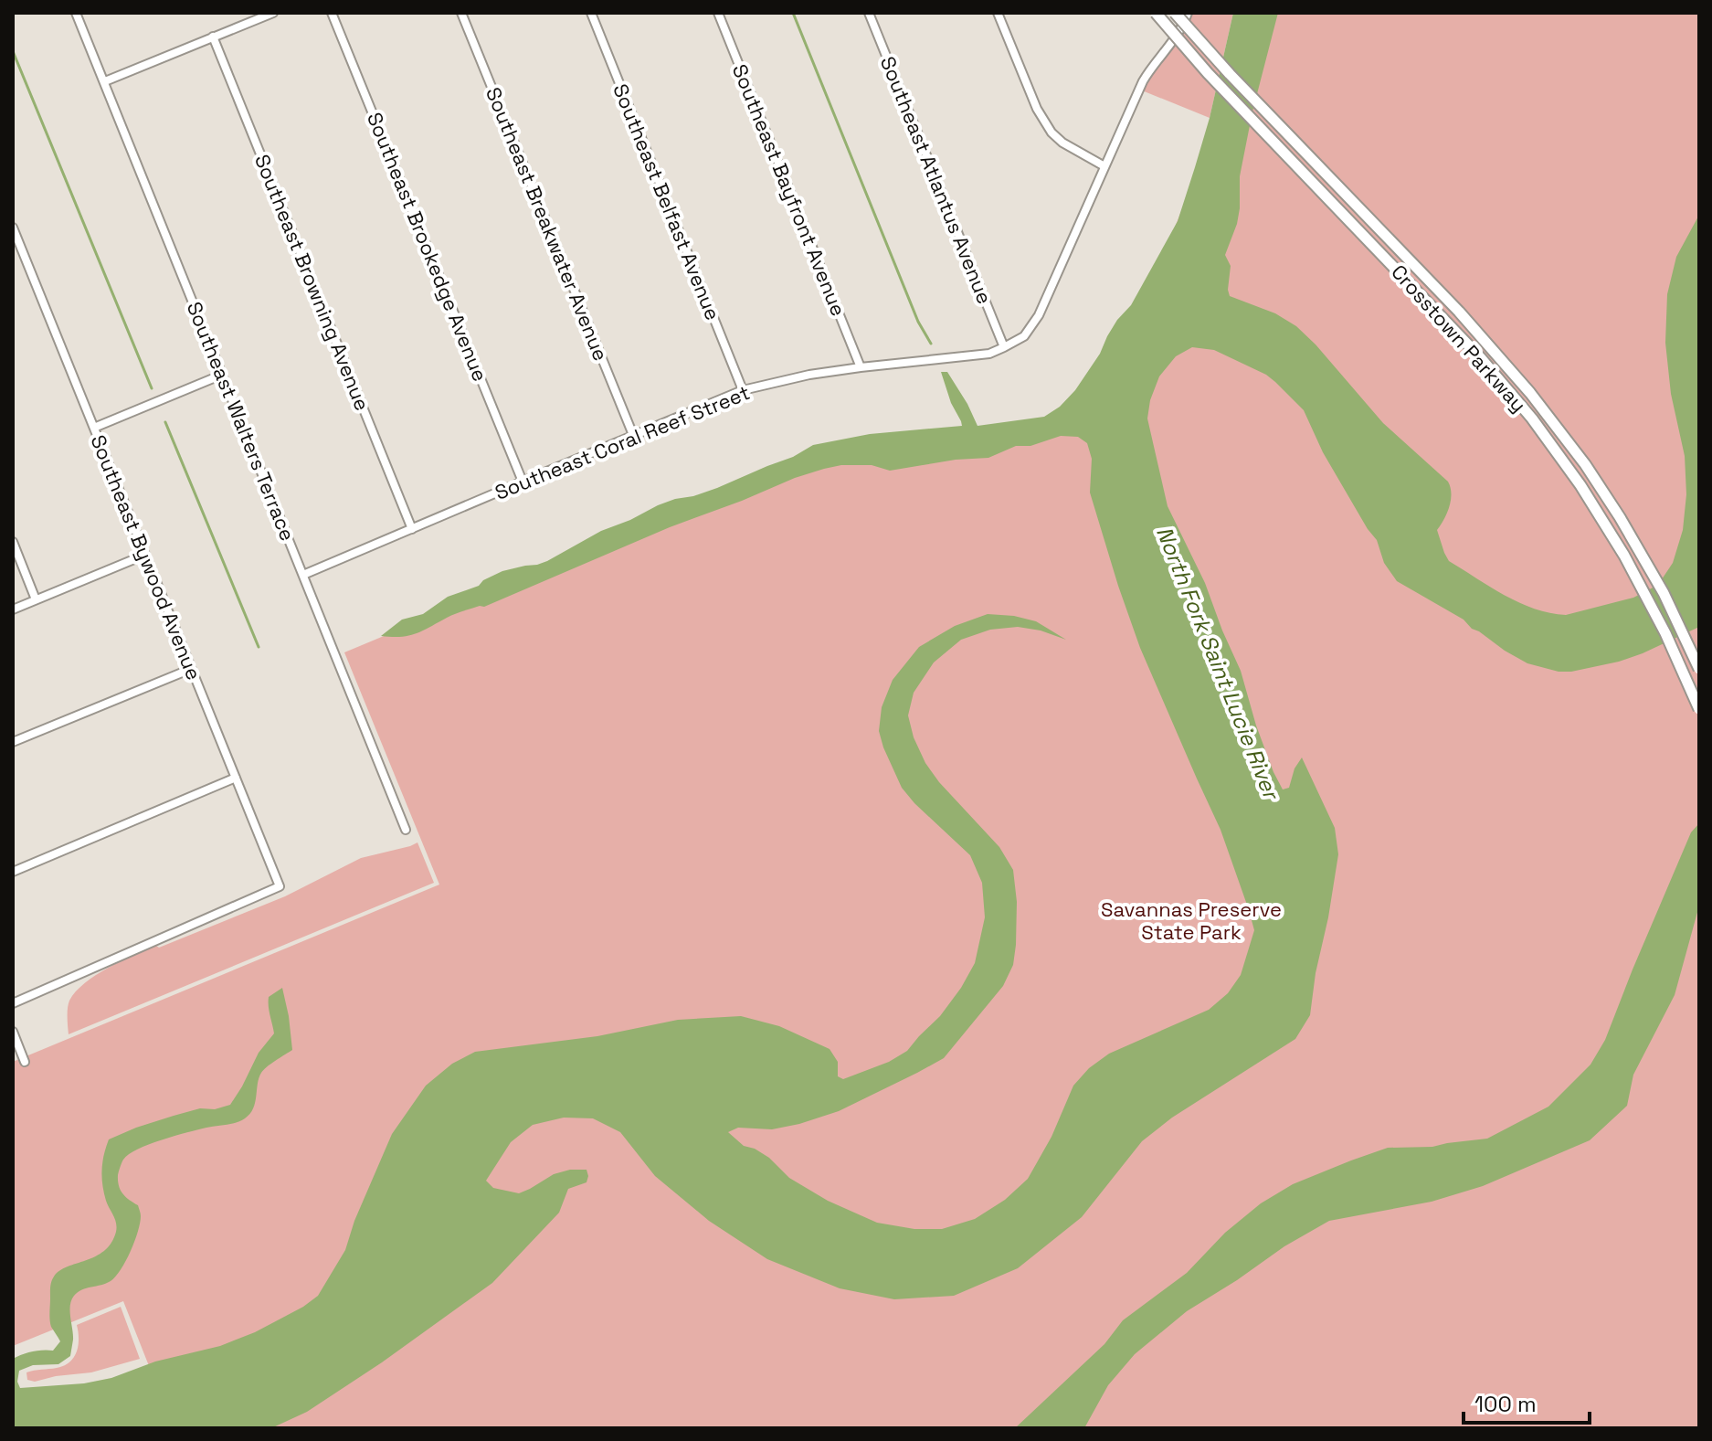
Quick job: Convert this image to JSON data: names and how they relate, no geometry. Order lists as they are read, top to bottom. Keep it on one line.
{"streets":{"main road":["Crosstown Parkway"],"street":["Southeast Atlantus Avenue","Southeast Bayfront Avenue","Southeast Belfast Avenue","Southeast Breakwater Avenue","Southeast Brookedge Avenue","Southeast Browning Avenue","Southeast Walters Terrace","Southeast Coral Reef Street","Southeast Bywood Avenue"]},"crossings":[["Southeast Atlantus Avenue","Southeast Coral Reef Street"],["Southeast Bayfront Avenue","Southeast Coral Reef Street"],["Southeast Belfast Avenue","Southeast Coral Reef Street"],["Southeast Breakwater Avenue","Southeast Coral Reef Street"],["Southeast Brookedge Avenue","Southeast Coral Reef Street"],["Southeast Browning Avenue","Southeast Coral Reef Street"],["Southeast Walters Terrace","Southeast Coral Reef Street"]],"water":["North Fork Saint Lucie River"],"parks":["Savannas Preserve State Park"],"scale_bar":"100 m"}
